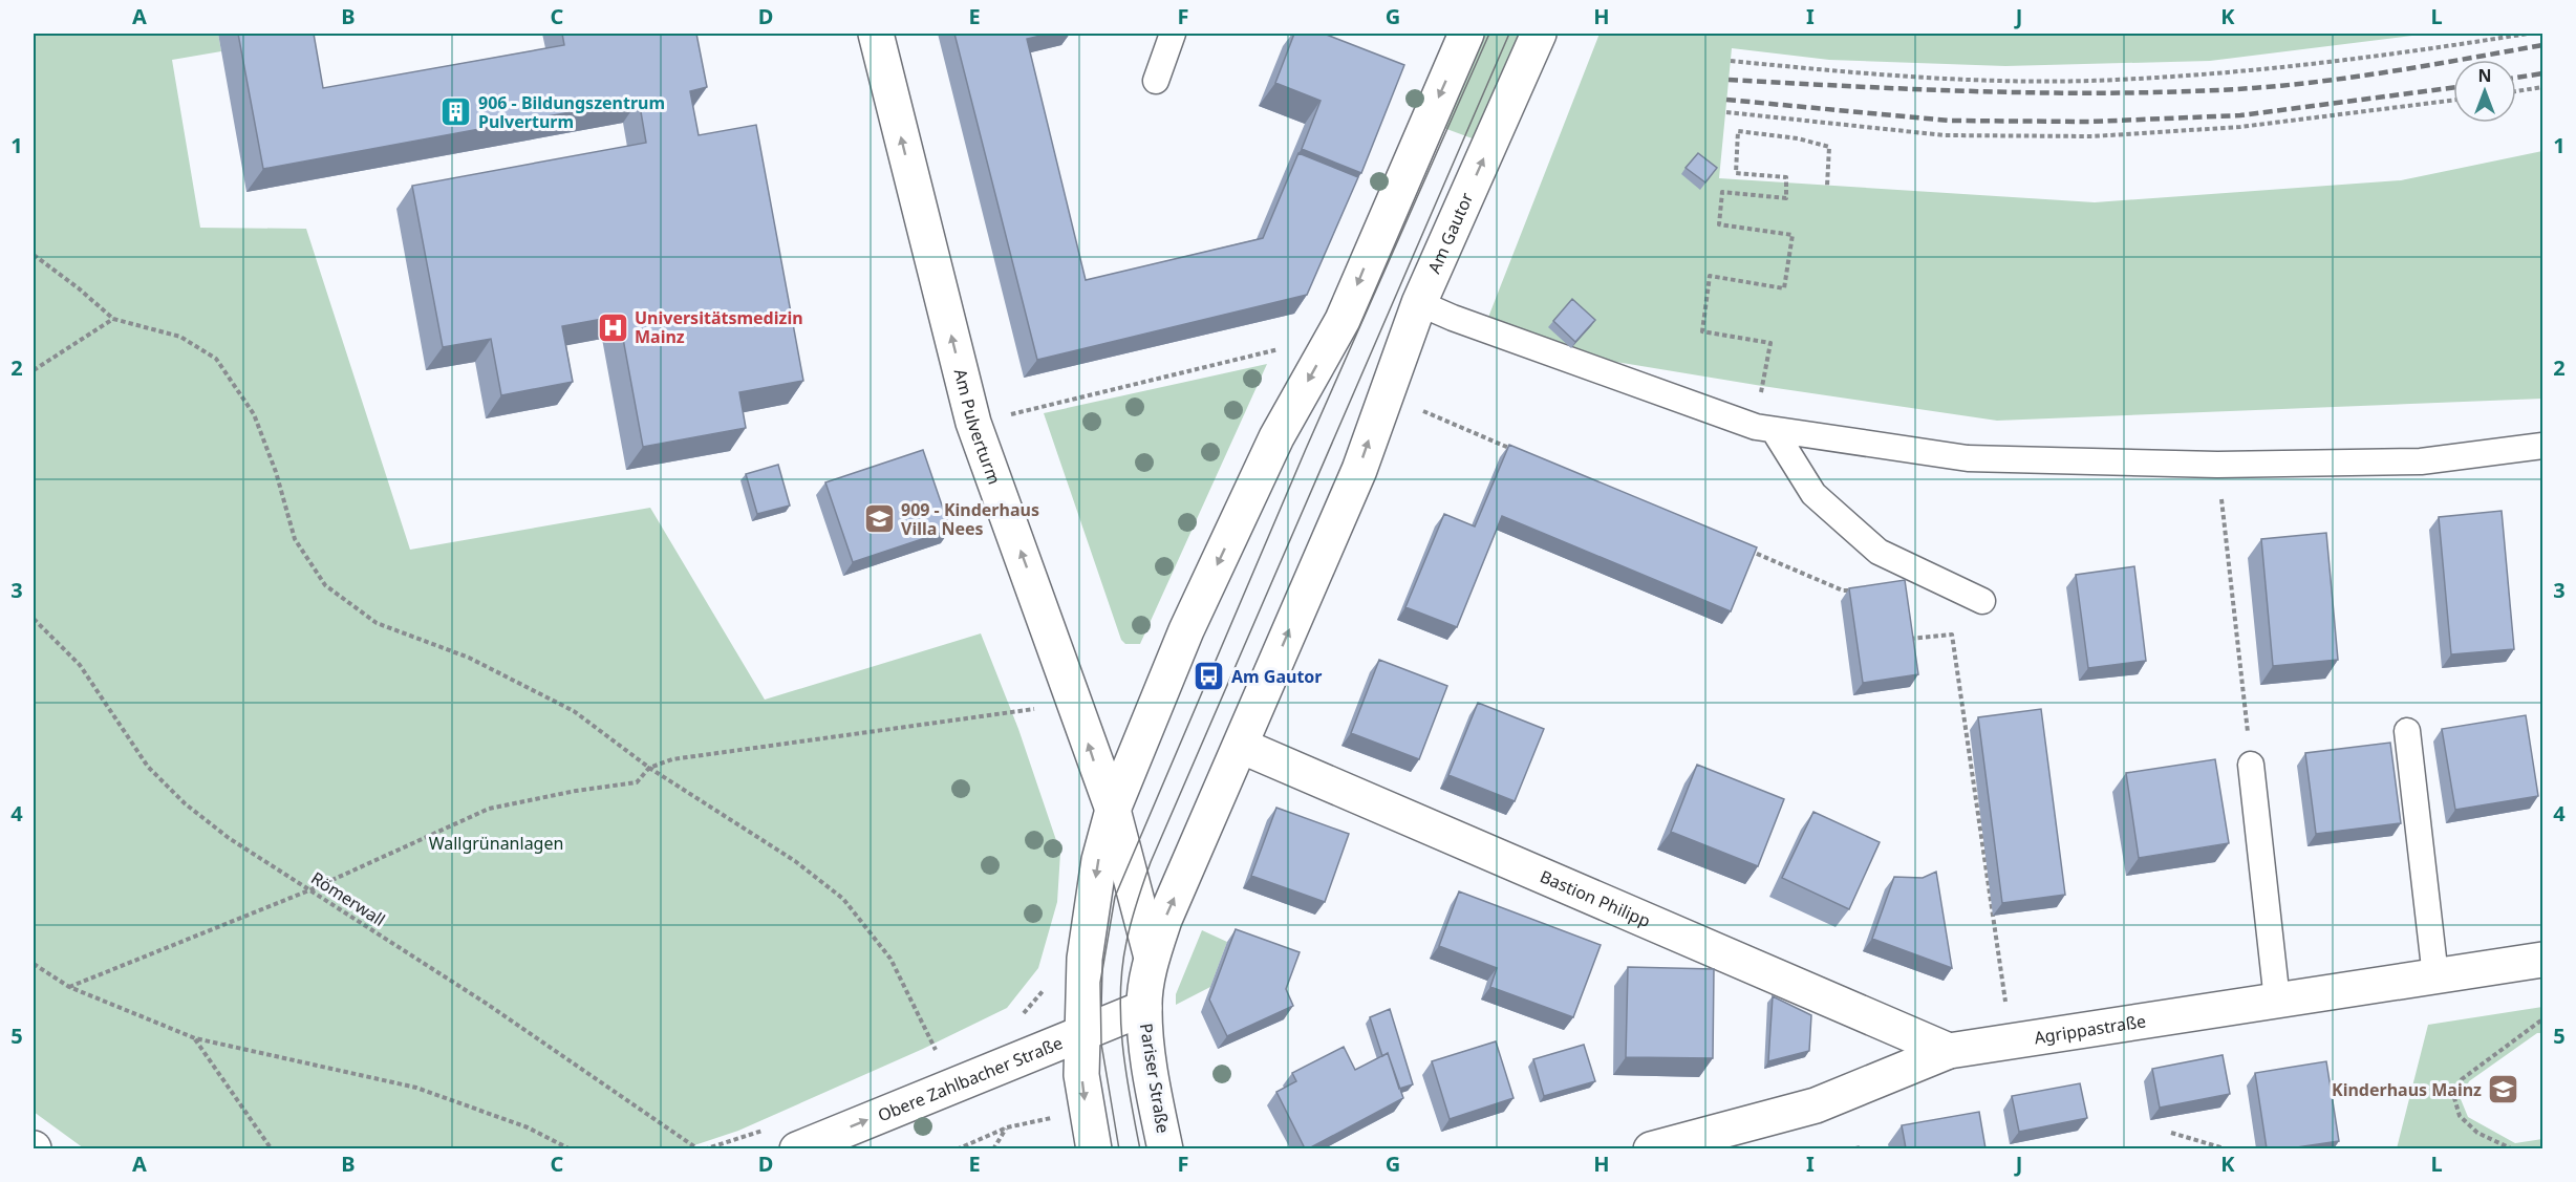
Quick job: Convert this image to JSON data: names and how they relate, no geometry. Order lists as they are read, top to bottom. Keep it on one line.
{"streets":{"street":["Am Gautor","Am Pulverturm","Bastion Philipp","Agrippastraße","Obere Zahlbacher Straße","Pariser Straße"],"path":["Römerwall"]},"crossings":[["Am Gautor","Am Pulverturm"],["Am Gautor","Bastion Philipp"],["Am Gautor","Obere Zahlbacher Straße"],["Am Gautor","Pariser Straße"],["Bastion Philipp","Agrippastraße"],["Obere Zahlbacher Straße","Pariser Straße"]],"one_way":["Am Pulverturm","Obere Zahlbacher Straße"],"parks":["Wallgrünanlagen"],"places":{"building":["906 - Bildungszentrum Pulverturm"],"hospital":["Universitätsmedizin Mainz"],"school or university":["909 - Kinderhaus Villa Nees","Kinderhaus Mainz"],"bus stop":["Am Gautor"]},"north":"top","grid":{"columns":["A","B","C","D","E","F","G","H","I","J","K","L"],"rows":["1","2","3","4","5"]}}
